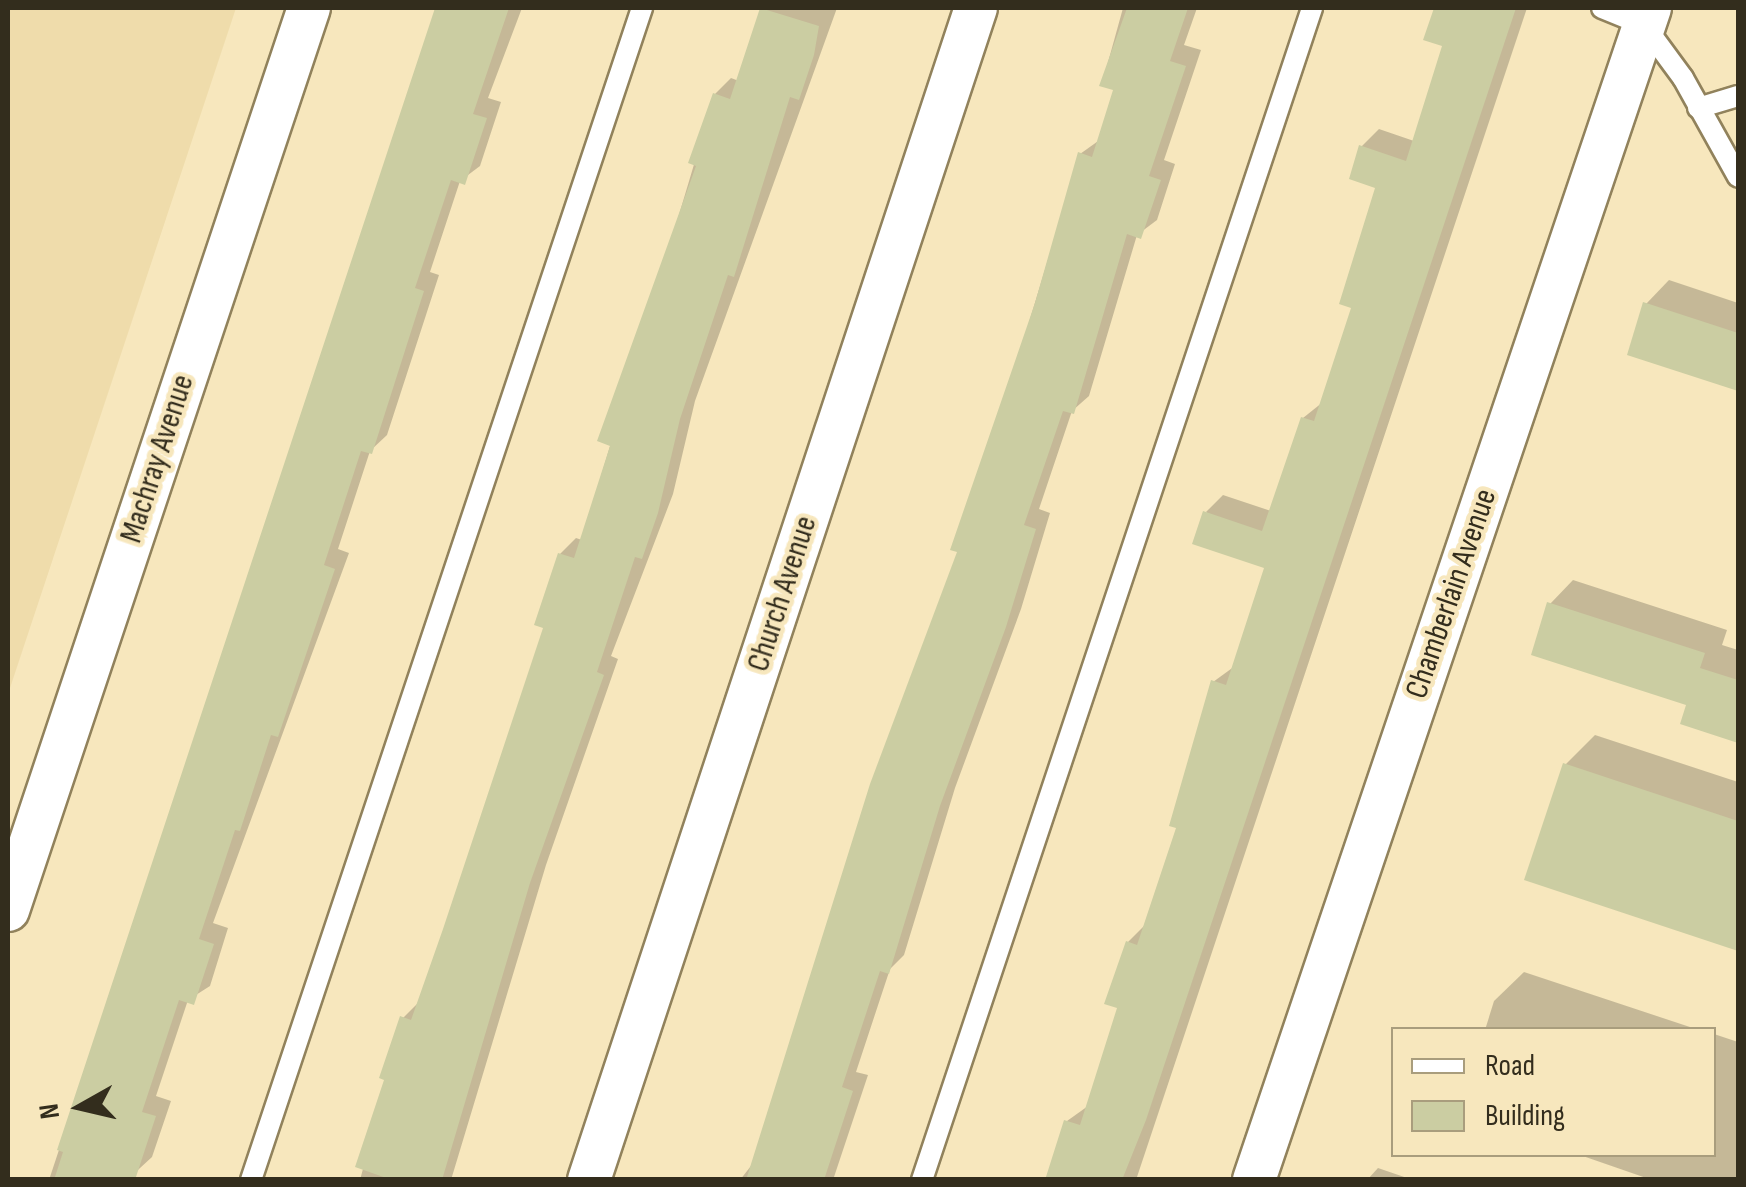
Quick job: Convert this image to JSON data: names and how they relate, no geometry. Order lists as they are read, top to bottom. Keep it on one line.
{"streets":{"street":["Machray Avenue","Church Avenue","Chamberlain Avenue"]},"legend":["Road","Building"],"north":"left"}
